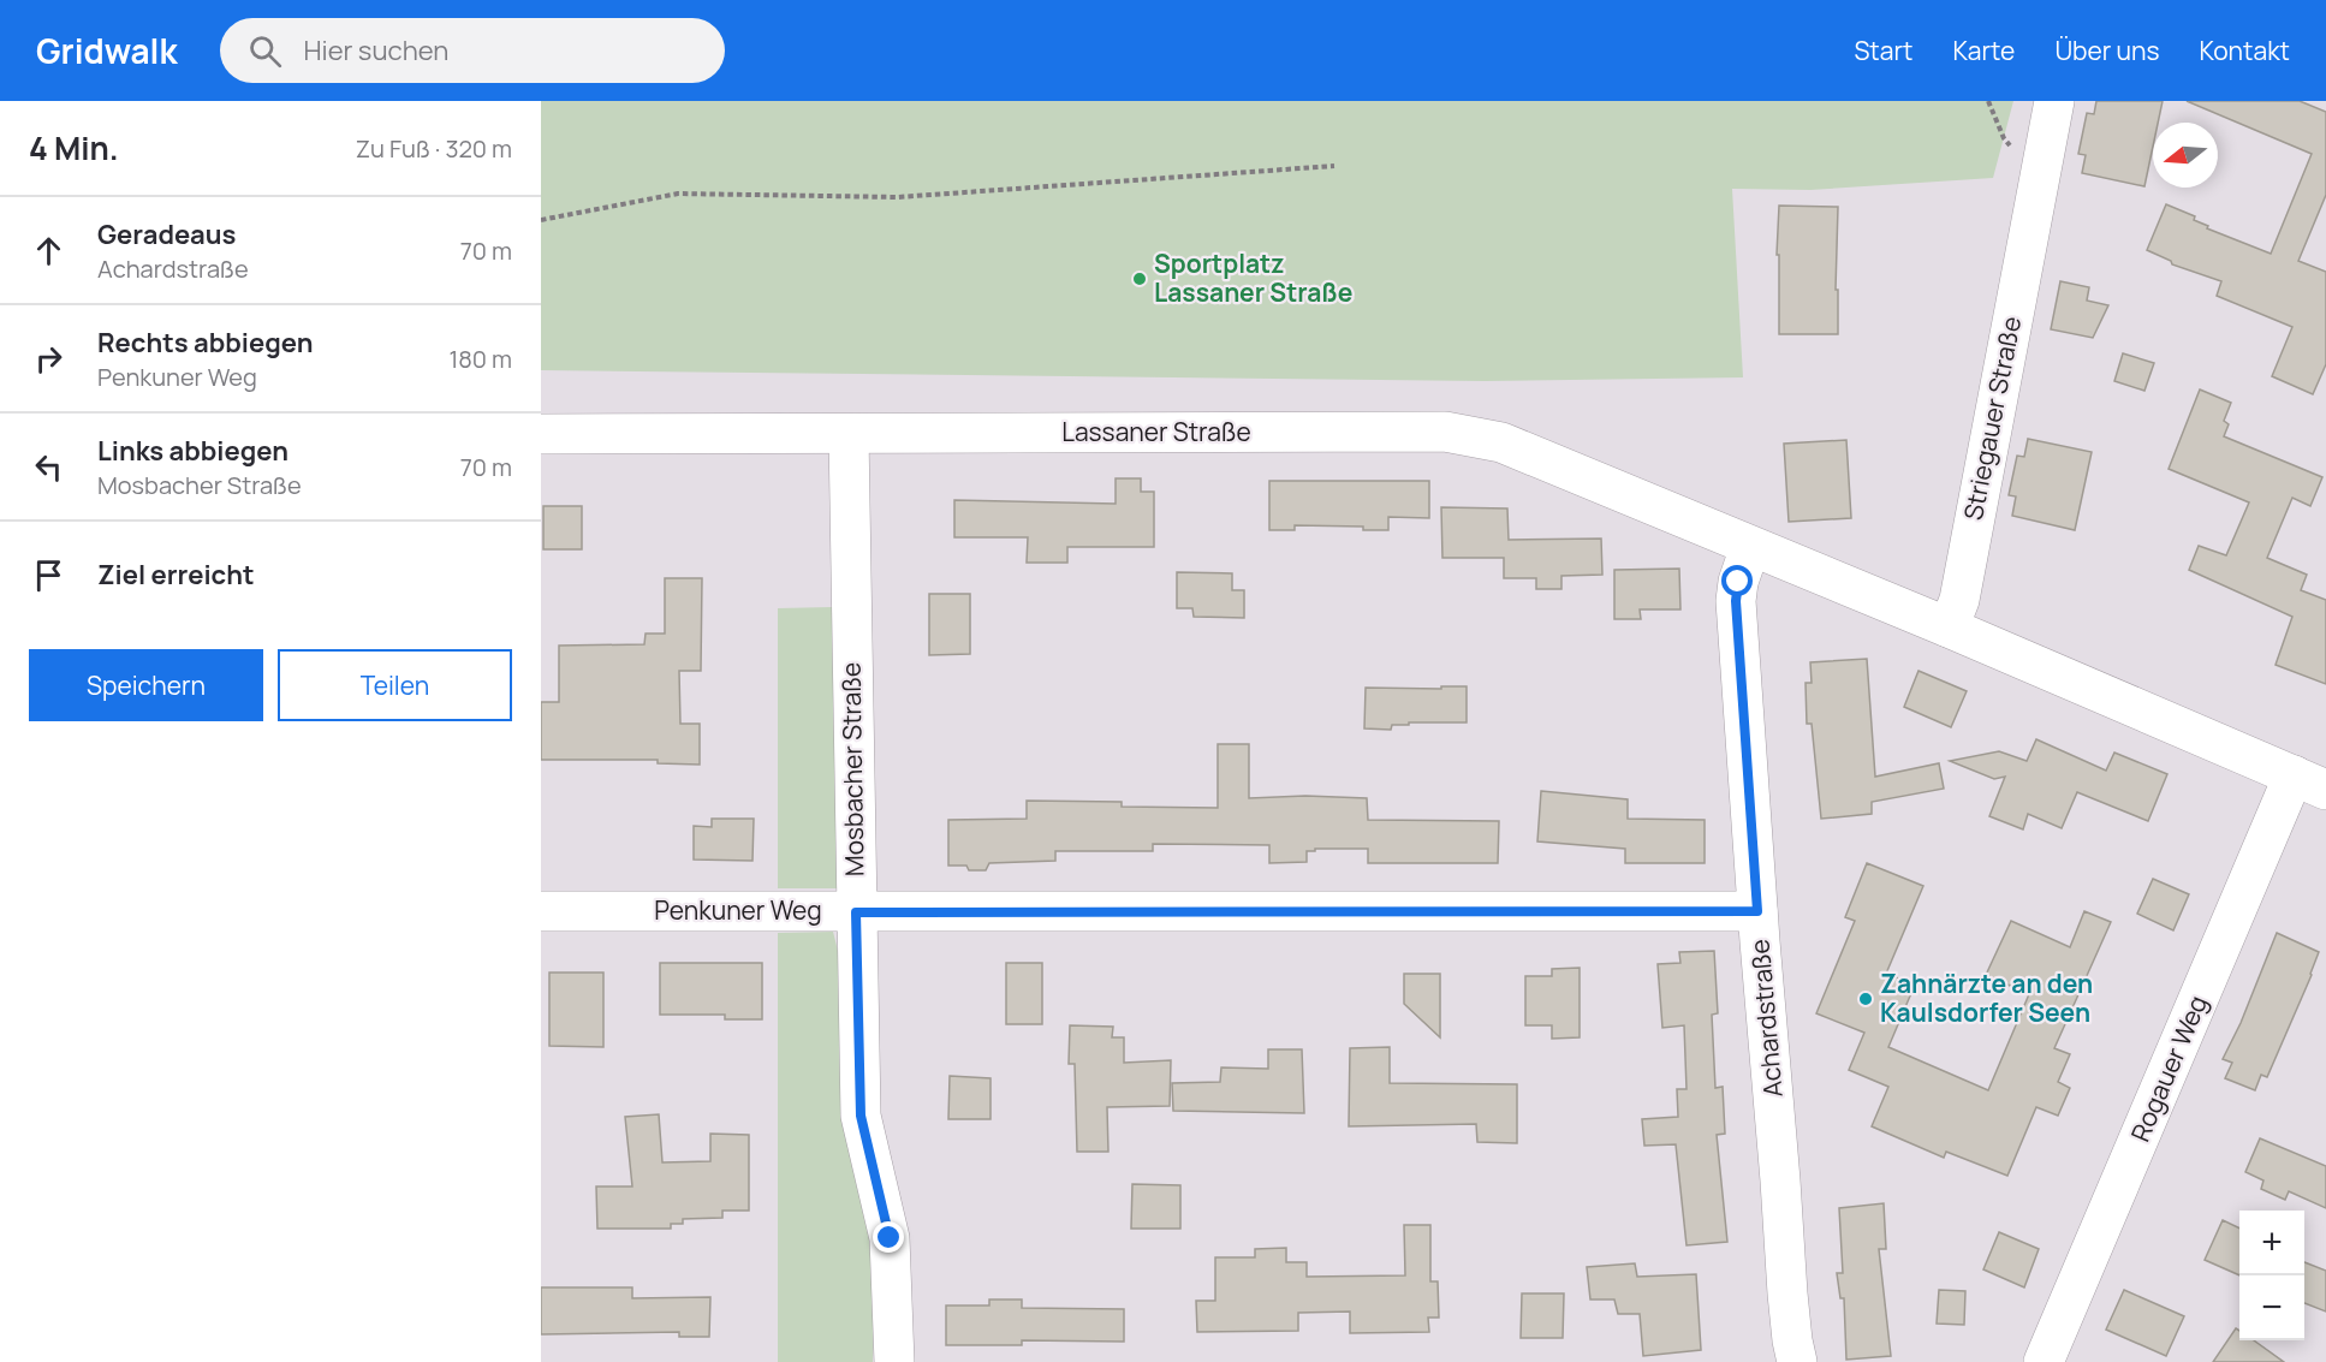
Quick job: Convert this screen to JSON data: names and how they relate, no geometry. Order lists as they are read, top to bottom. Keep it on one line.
{"streets":{"street":["Striegauer Straße","Lassaner Straße","Mosbacher Straße","Penkuner Weg","Achardstraße","Rogauer Weg"]},"crossings":[["Lassaner Straße","Mosbacher Straße"],["Lassaner Straße","Achardstraße"],["Mosbacher Straße","Penkuner Weg"],["Penkuner Weg","Achardstraße"]],"places":["Sportplatz Lassaner Straße","Zahnärzte an den Kaulsdorfer Seen"],"north":"left","page":{"header":"Gridwalk","search":"Hier suchen","nav":["Start","Karte","Über uns","Kontakt"],"heading":["4 Min.","Zu Fuß · 320 m"],"list":[["Geradeaus","Achardstraße","70 m"],["Rechts abbiegen","Penkuner Weg","180 m"],["Links abbiegen","Mosbacher Straße","70 m"],"Ziel erreicht"],"buttons":["Speichern","Teilen"],"map_buttons":["+","−"]}}
